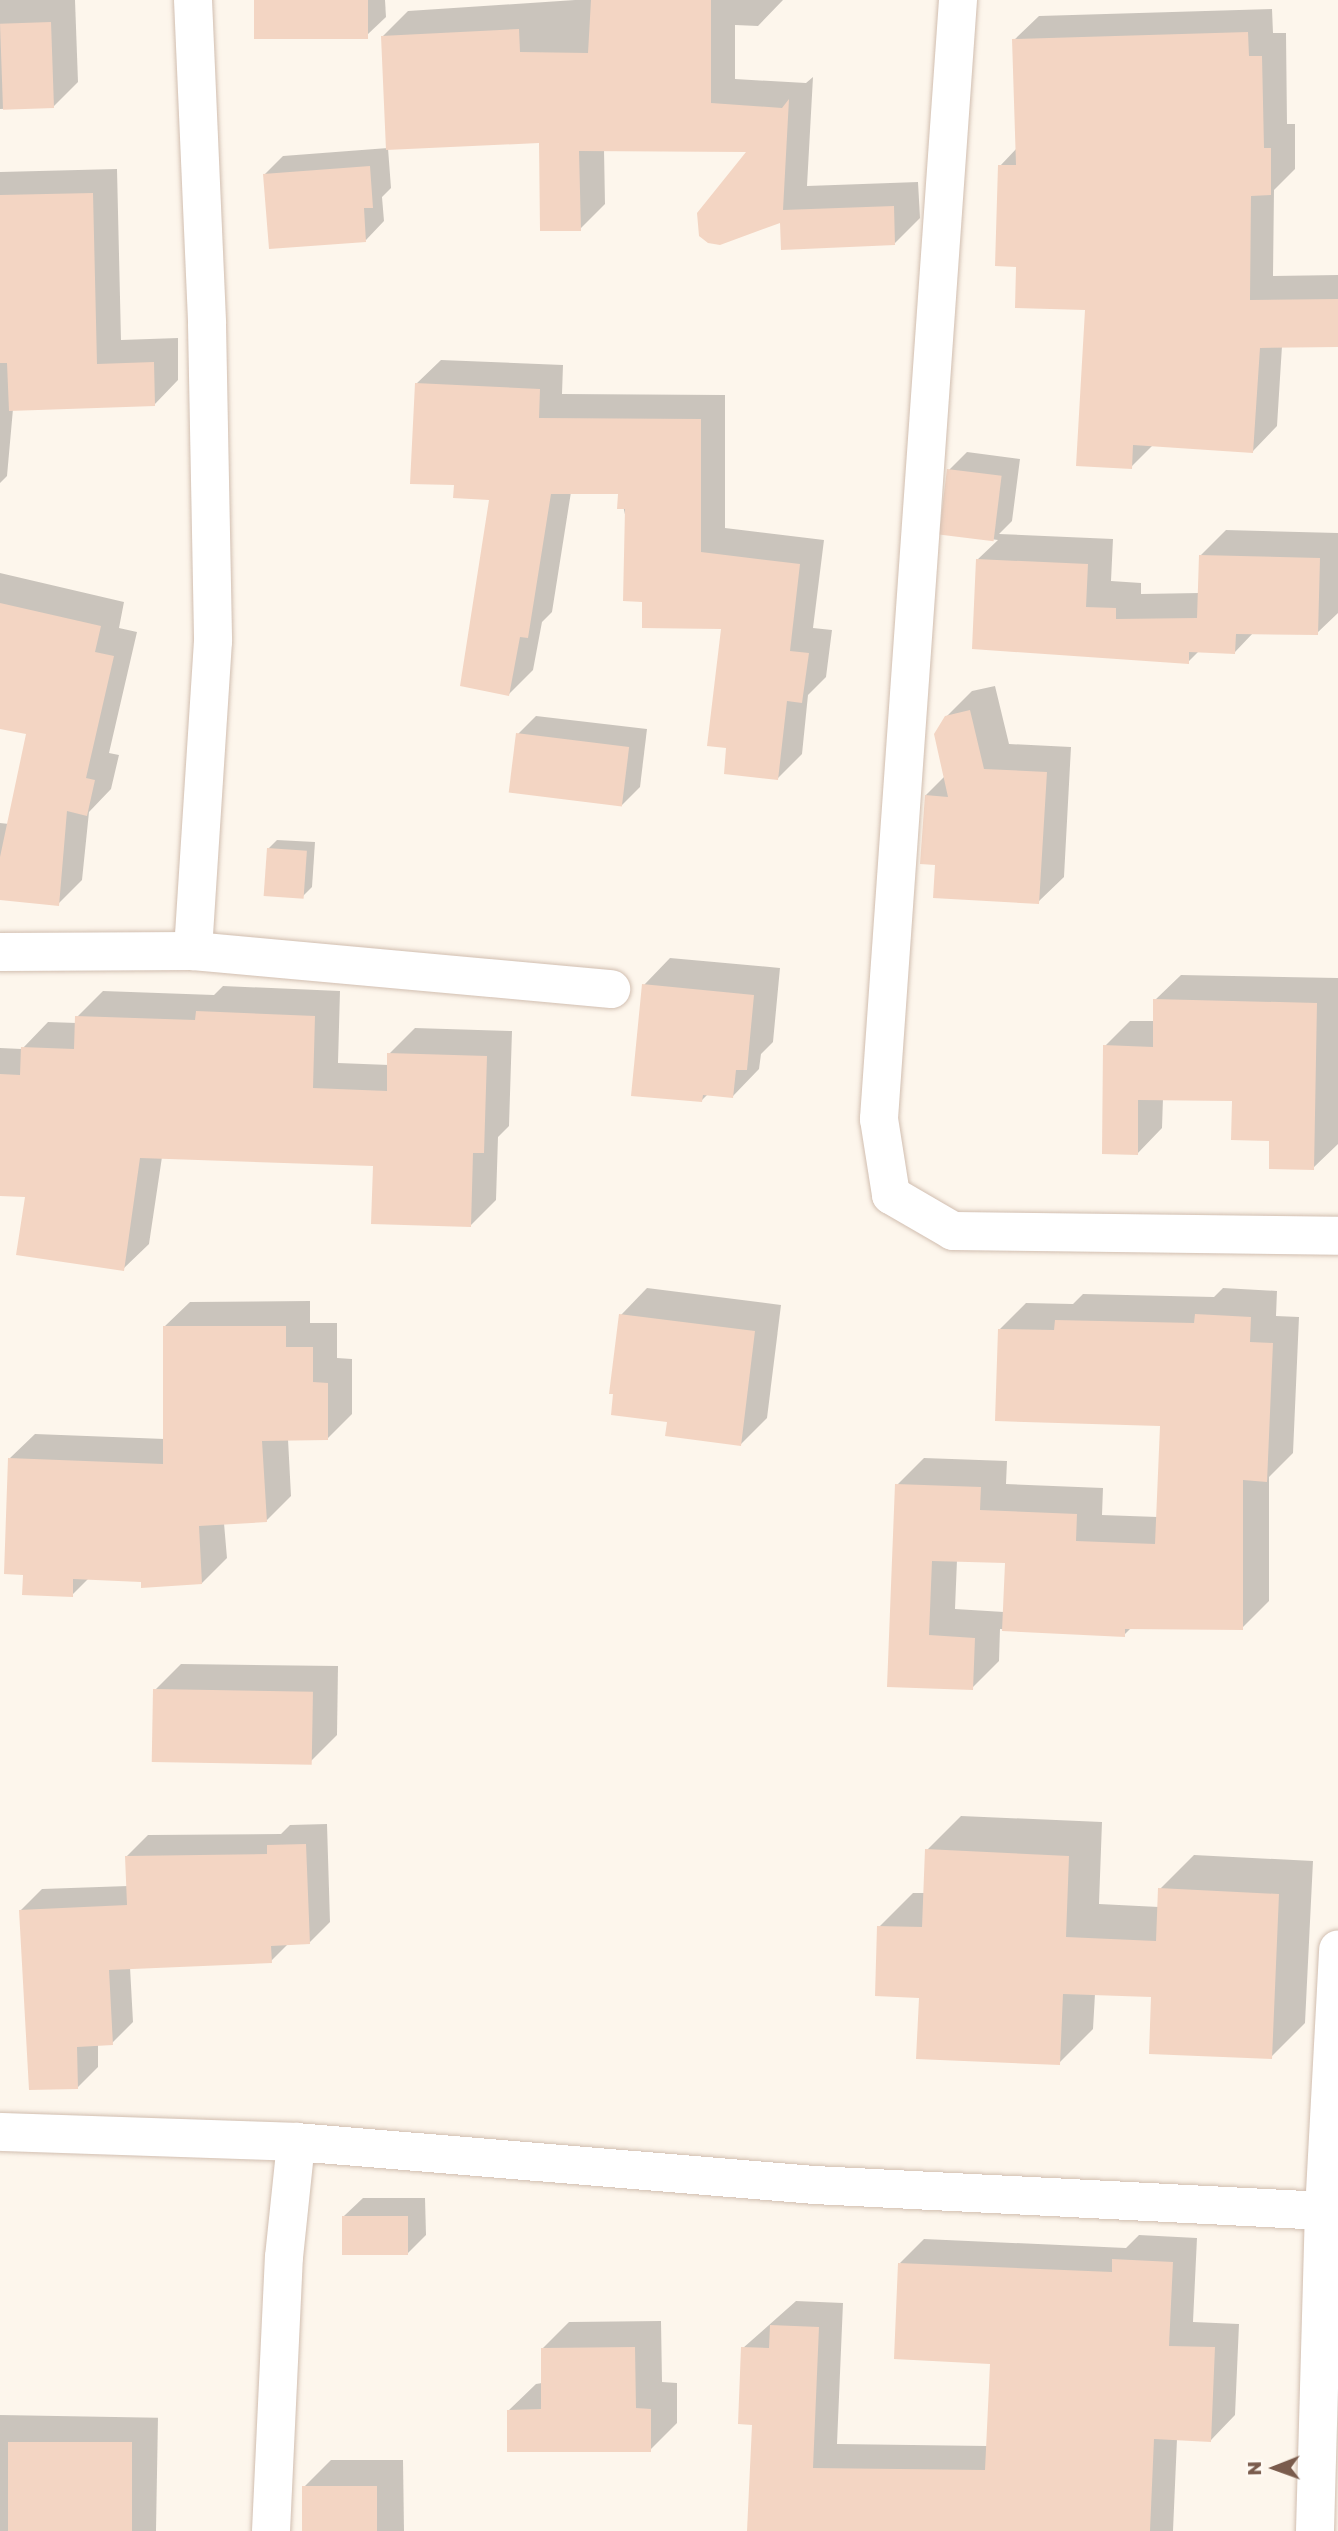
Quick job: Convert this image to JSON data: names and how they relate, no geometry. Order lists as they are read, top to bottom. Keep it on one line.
{"north":"left"}
